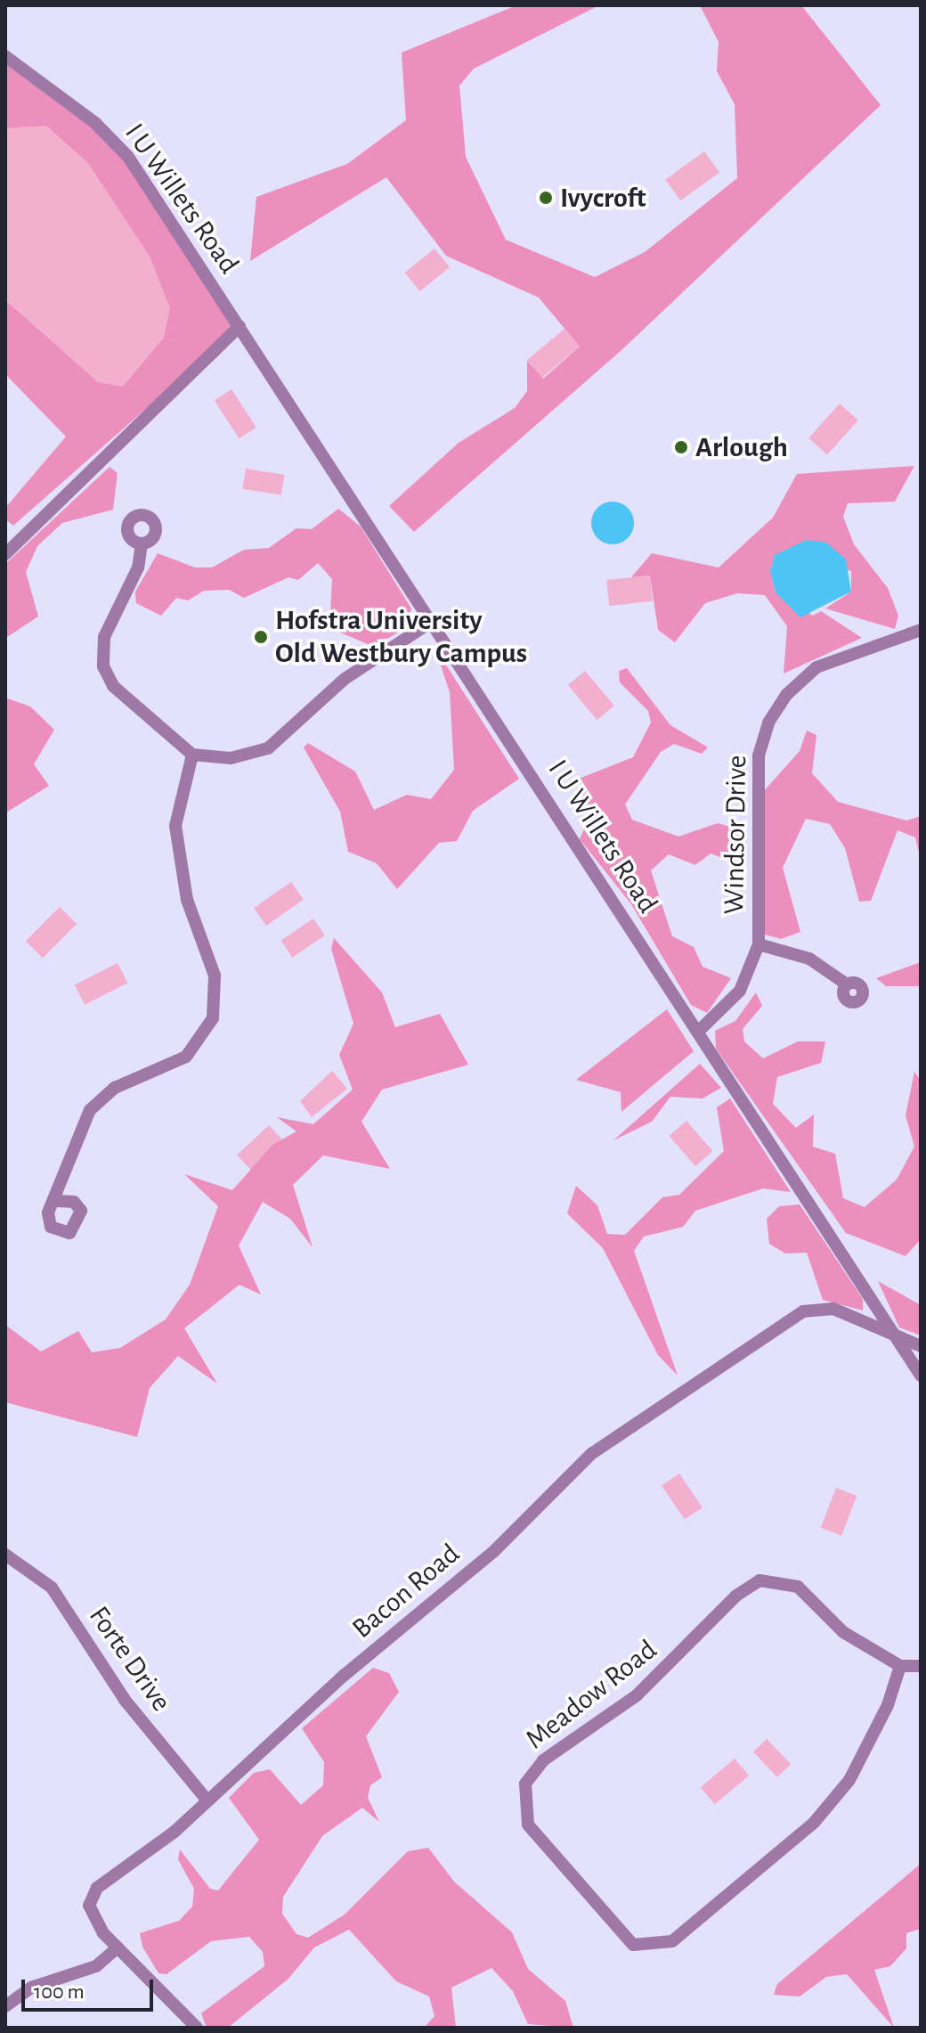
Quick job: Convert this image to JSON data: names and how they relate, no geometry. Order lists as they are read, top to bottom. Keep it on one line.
{"streets":{"street":["I U Willets Road","Windsor Drive","Bacon Road","Forte Drive","Meadow Road"]},"crossings":[["I U Willets Road","Windsor Drive"],["I U Willets Road","Bacon Road"],["Bacon Road","Forte Drive"]],"places":["Ivycroft","Arlough","Hofstra University Old Westbury Campus"],"scale_bar":"100 m"}
